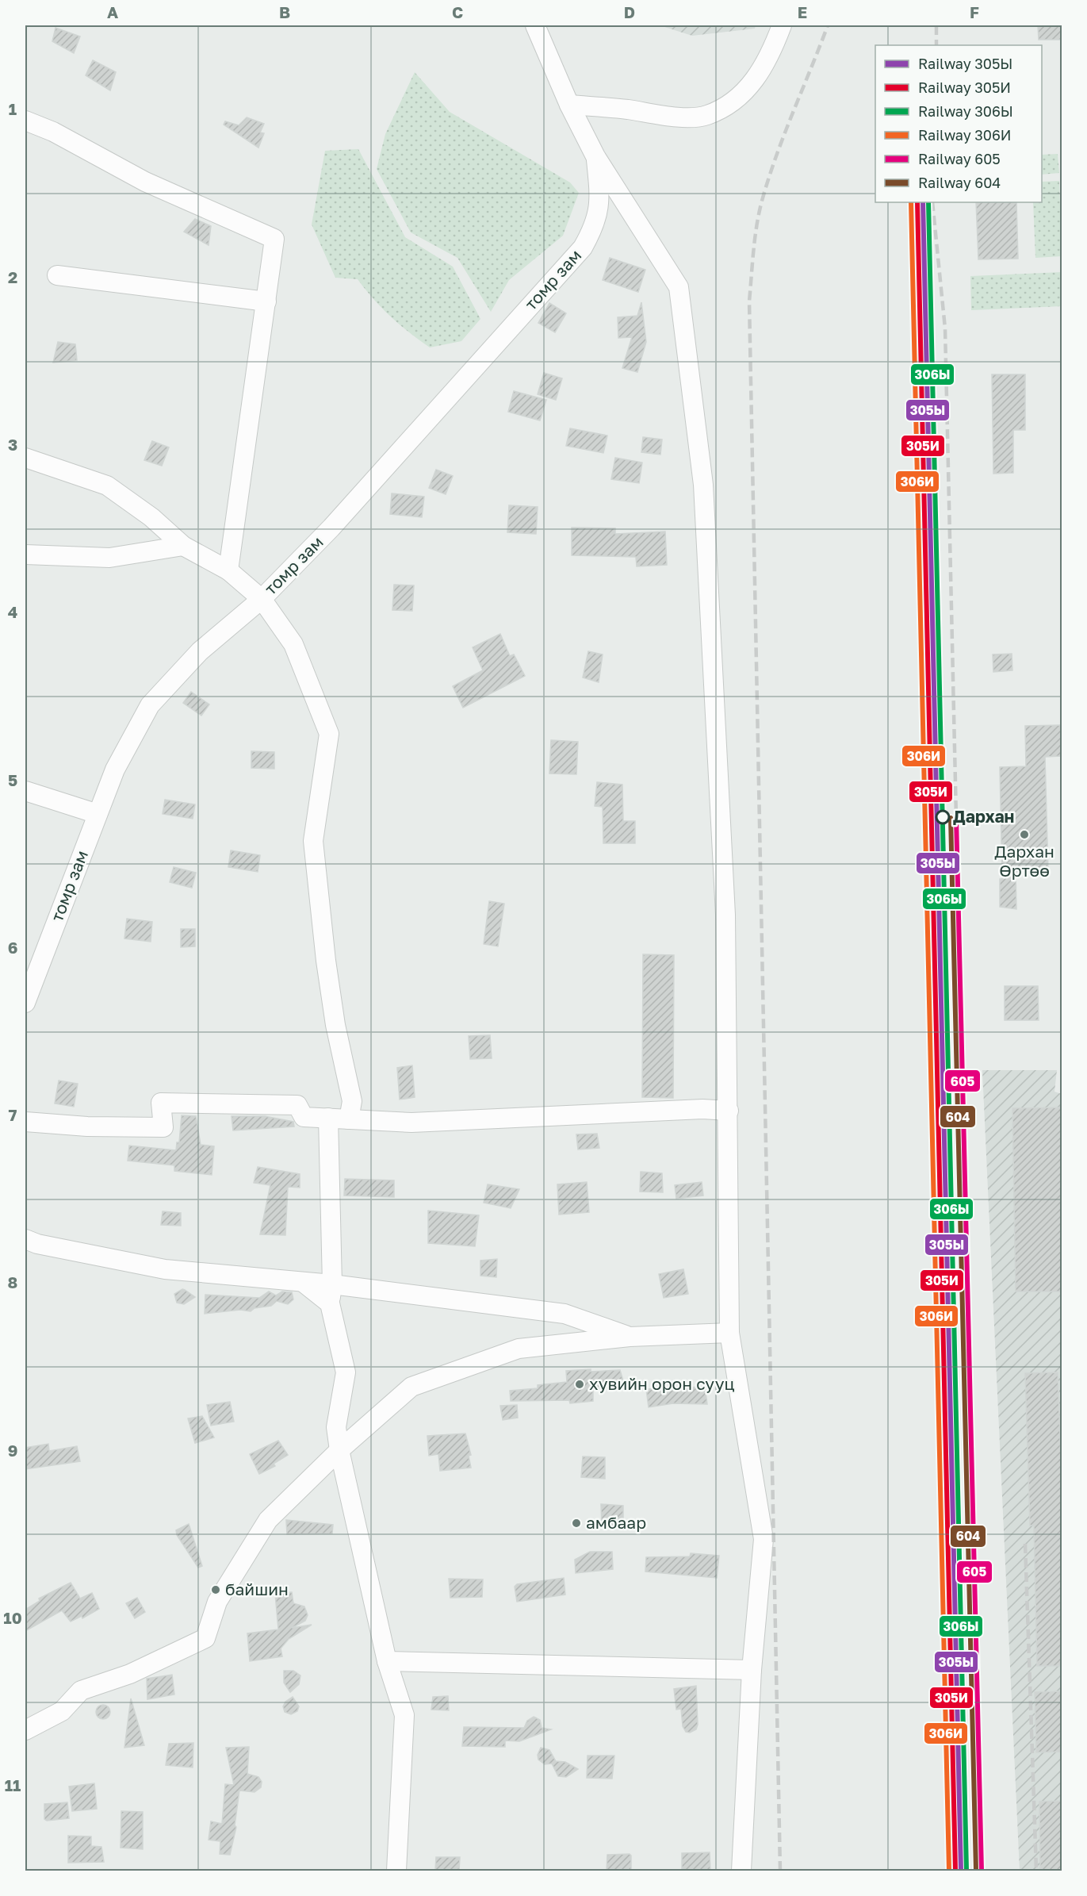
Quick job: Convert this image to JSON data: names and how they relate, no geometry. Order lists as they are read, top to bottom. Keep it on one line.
{"streets":{"street":["томр зам"]},"places":["Дархан","Дархан Өртөө","хувийн орон сууц","амбаар","байшин"],"lines":["rail line 305Ы","rail line 305И","rail line 306Ы","rail line 306И","rail line 605","rail line 604"],"legend":["Railway 305Ы","Railway 305И","Railway 306Ы","Railway 306И","Railway 605","Railway 604"],"grid":{"columns":["A","B","C","D","E","F"],"rows":["1","2","3","4","5","6","7","8","9","10","11"]}}
